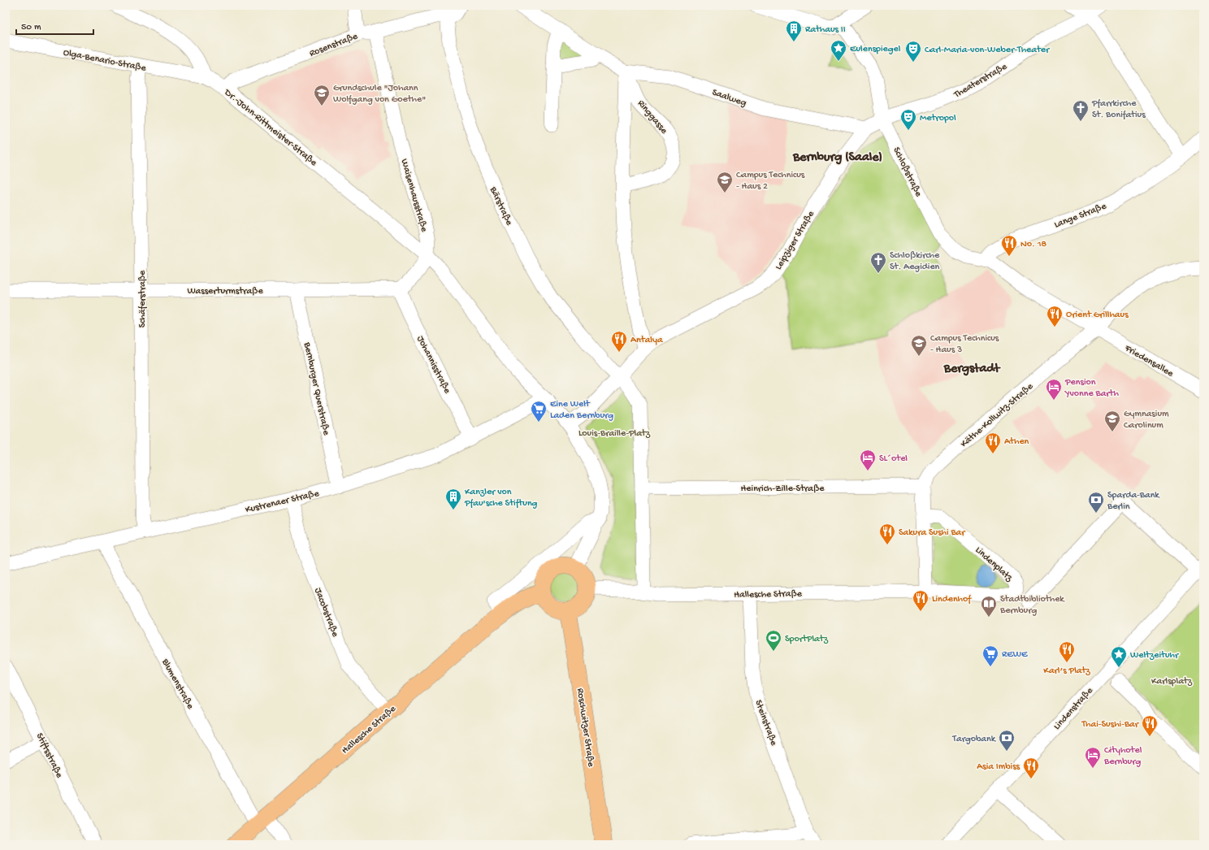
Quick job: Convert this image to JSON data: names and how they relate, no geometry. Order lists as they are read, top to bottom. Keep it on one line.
{"streets":{"main road":["Hallesche Straße","Roschwitzer Straße"],"street":["Rosenstraße","Olga-Benario-Straße","Theaterstraße","Saalweg","Ringgasse","Dr.-John-Rittmeister-Straße","Schloßstraße","Waisenhausstraße","Bärstraße","Lange Straße","Leipziger Straße","Wasserturmstraße","Schäferstraße","Friedensallee","Johannisstraße","Bernburger Querstraße","Käthe-Kollwitz-Straße","Heinrich-Zille-Straße","Kustrenaer Straße","Lindenplatz","Jacobstraße","Blumenstraße","Lindenstraße","Steinstraße","Stiftsstraße"]},"crossings":[["Rosenstraße","Dr.-John-Rittmeister-Straße"],["Rosenstraße","Waisenhausstraße"],["Rosenstraße","Bärstraße"],["Olga-Benario-Straße","Dr.-John-Rittmeister-Straße"],["Olga-Benario-Straße","Schäferstraße"],["Theaterstraße","Schloßstraße"],["Theaterstraße","Leipziger Straße"],["Saalweg","Ringgasse"],["Saalweg","Leipziger Straße"],["Ringgasse","Leipziger Straße"],["Dr.-John-Rittmeister-Straße","Waisenhausstraße"],["Schloßstraße","Lange Straße"],["Schloßstraße","Leipziger Straße"],["Schloßstraße","Friedensallee"],["Schloßstraße","Käthe-Kollwitz-Straße"],["Wasserturmstraße","Schäferstraße"],["Wasserturmstraße","Johannisstraße"],["Wasserturmstraße","Bernburger Querstraße"],["Schäferstraße","Kustrenaer Straße"],["Friedensallee","Käthe-Kollwitz-Straße"],["Johannisstraße","Kustrenaer Straße"],["Bernburger Querstraße","Kustrenaer Straße"],["Käthe-Kollwitz-Straße","Heinrich-Zille-Straße"],["Kustrenaer Straße","Jacobstraße"],["Kustrenaer Straße","Blumenstraße"],["Lindenplatz","Hallesche Straße"],["Hallesche Straße","Jacobstraße"],["Hallesche Straße","Blumenstraße"],["Hallesche Straße","Steinstraße"],["Hallesche Straße","Roschwitzer Straße"]],"districts":["Bernburg (Saale)","Bergstadt"],"parks":["Louis-Braille-Platz","Karlsplatz"],"places":{"building":["Rathaus II","Kanzler von Pfau'sche Stiftung"],"place":["Eulenspiegel","Weltzeituhr"],"theatre":["Carl-Maria-von-Weber-Theater","Metropol"],"school or university":["Grundschule \"Johann Wolfgang von Goethe\"","Campus Technicus - Haus 2","Campus Technicus - Haus 3","Gymnasium Carolinum"],"church":["Pfarrkirche St. Bonifatius","Schloßkirche St. Aegidien"],"restaurant":["No. 18","Orient Grillhaus","Antalya","Athen","Sakura Sushi Bar","Lindenhof","Karl’s Platz","Thai-Sushi-Bar","Asia Imbiss"],"hotel":["Pension Yvonne Barth","SL´otel","Cityhotel Bernburg"],"supermarket":["Eine Welt Laden Bernburg","REWE"],"bank":["Sparda-Bank Berlin","Targobank"],"library":["Stadtbibliothek Bernburg"],"sports":["SportPlatz"]},"scale_bar":"50 m"}
